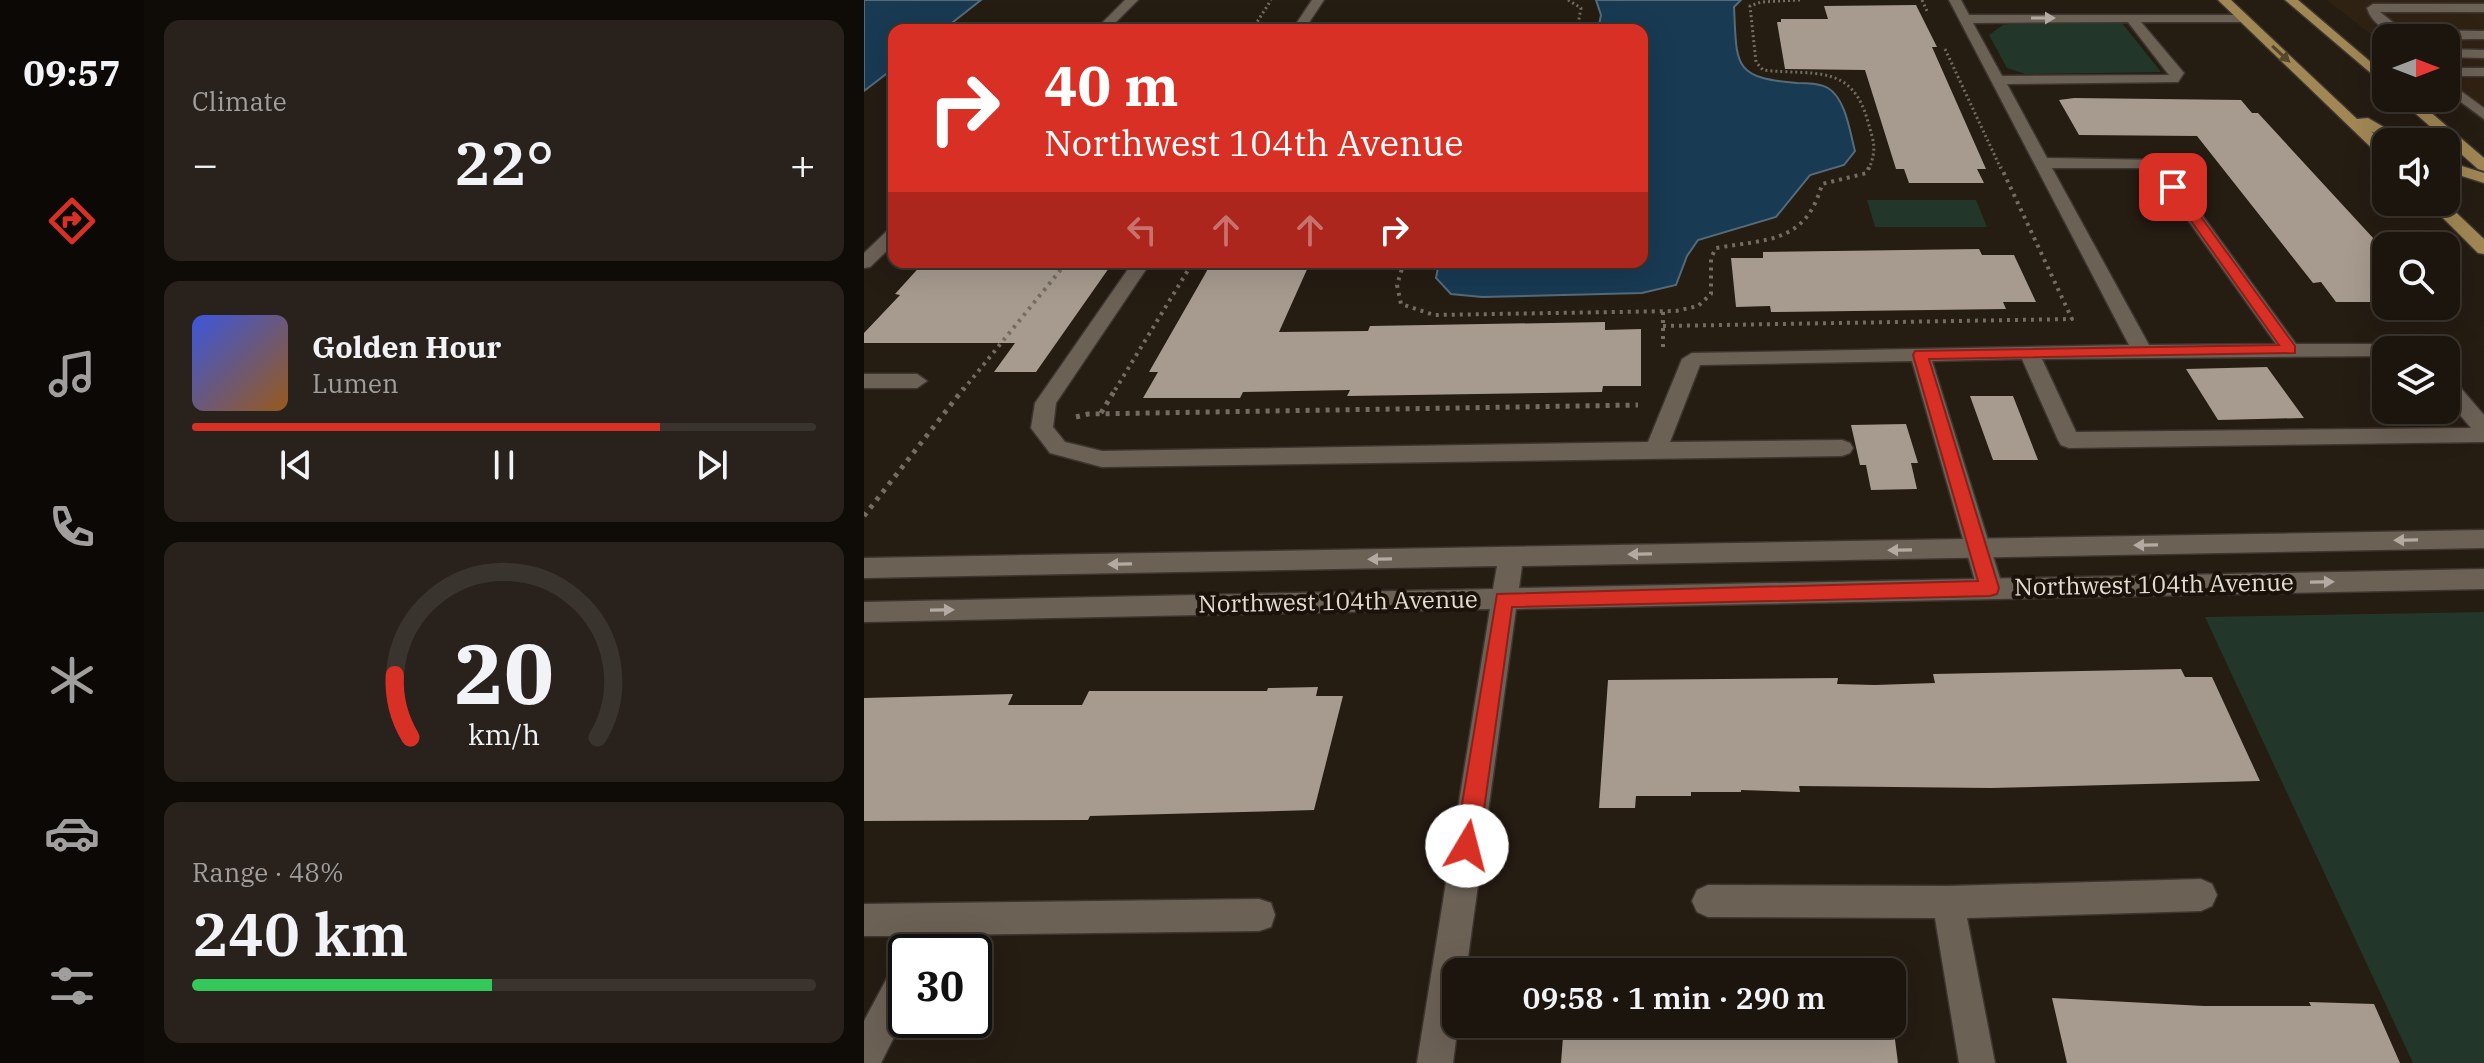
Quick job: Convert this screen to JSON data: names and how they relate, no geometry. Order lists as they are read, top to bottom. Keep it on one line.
{"streets":{"street":["Northwest 104th Avenue"]},"north":"right","page":{"tabs":"09:57","tile":["Climate",["Range · 48%","240 km"]],"turn":["40 m","Northwest 104th Avenue"],"heat":["−","22°","+"],"song":["Golden Hour","Lumen"],"limit":"30","trip":"09:58 · 1 min · 290 m","gauge":["20","km/h"]}}
